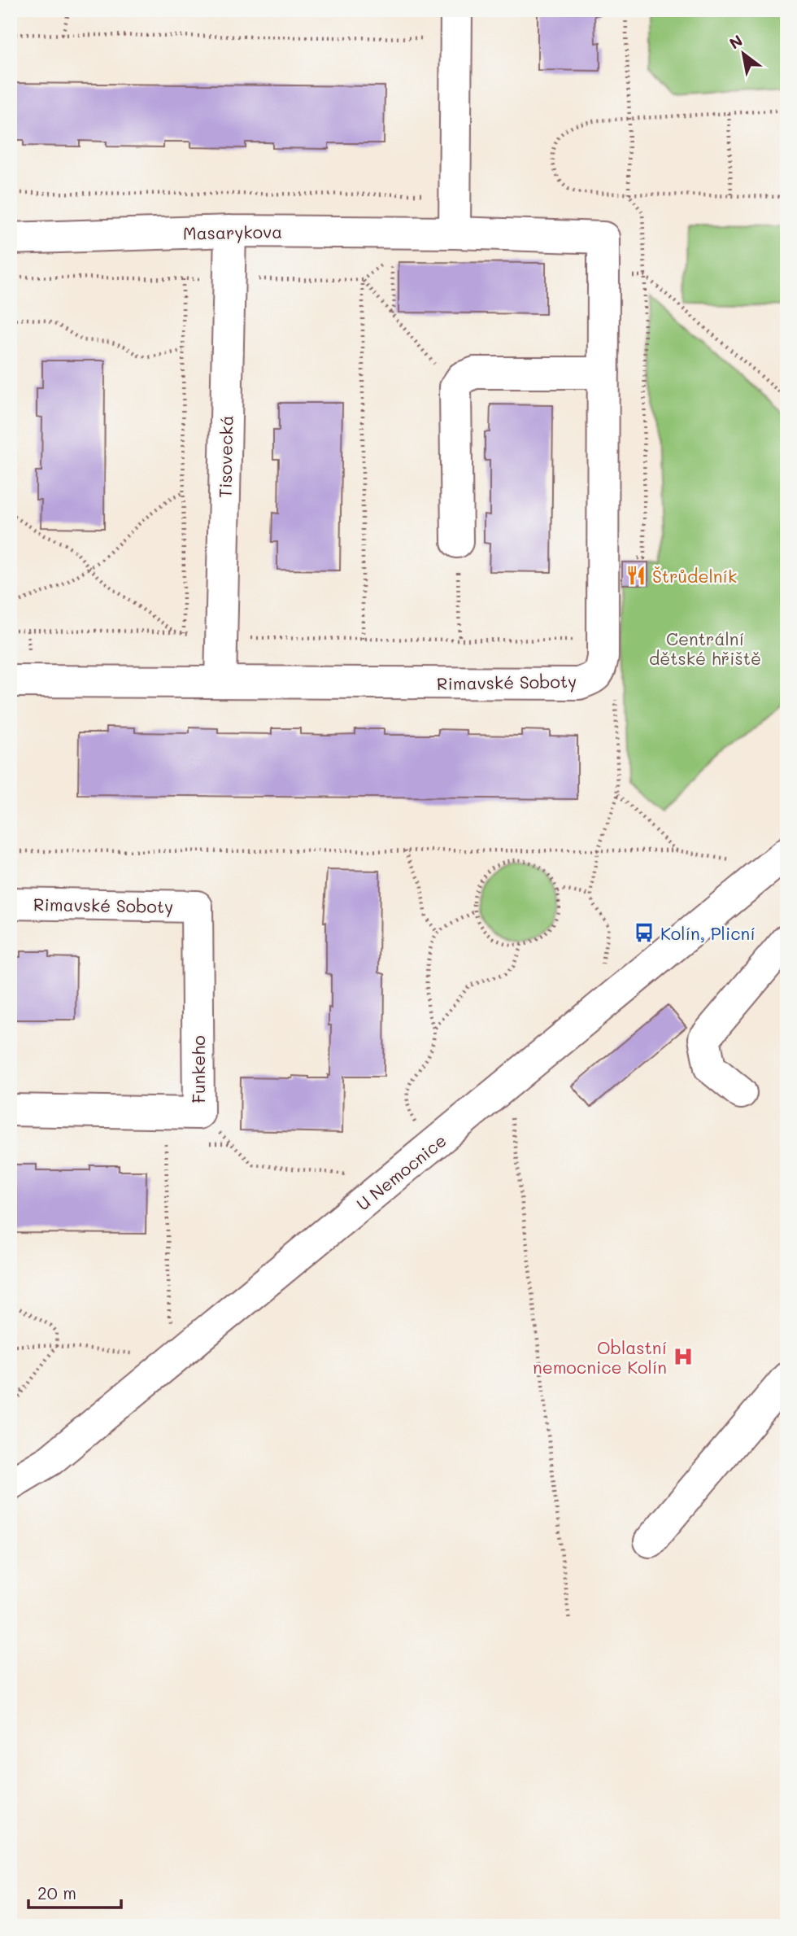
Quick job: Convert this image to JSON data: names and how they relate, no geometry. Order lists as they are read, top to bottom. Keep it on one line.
{"streets":{"street":["Masarykova","Tisovecká","Rimavské Soboty","Funkeho","U Nemocnice"]},"crossings":[["Masarykova","Tisovecká"],["Masarykova","Rimavské Soboty"],["Tisovecká","Rimavské Soboty"],["Rimavské Soboty","Funkeho"]],"parks":["Centrální dětské hřiště"],"places":{"restaurant":["Štrůdelník"],"bus stop":["Kolín, Plicní"],"hospital":["Oblastní nemocnice Kolín"]},"scale_bar":"20 m","north":"top left"}
